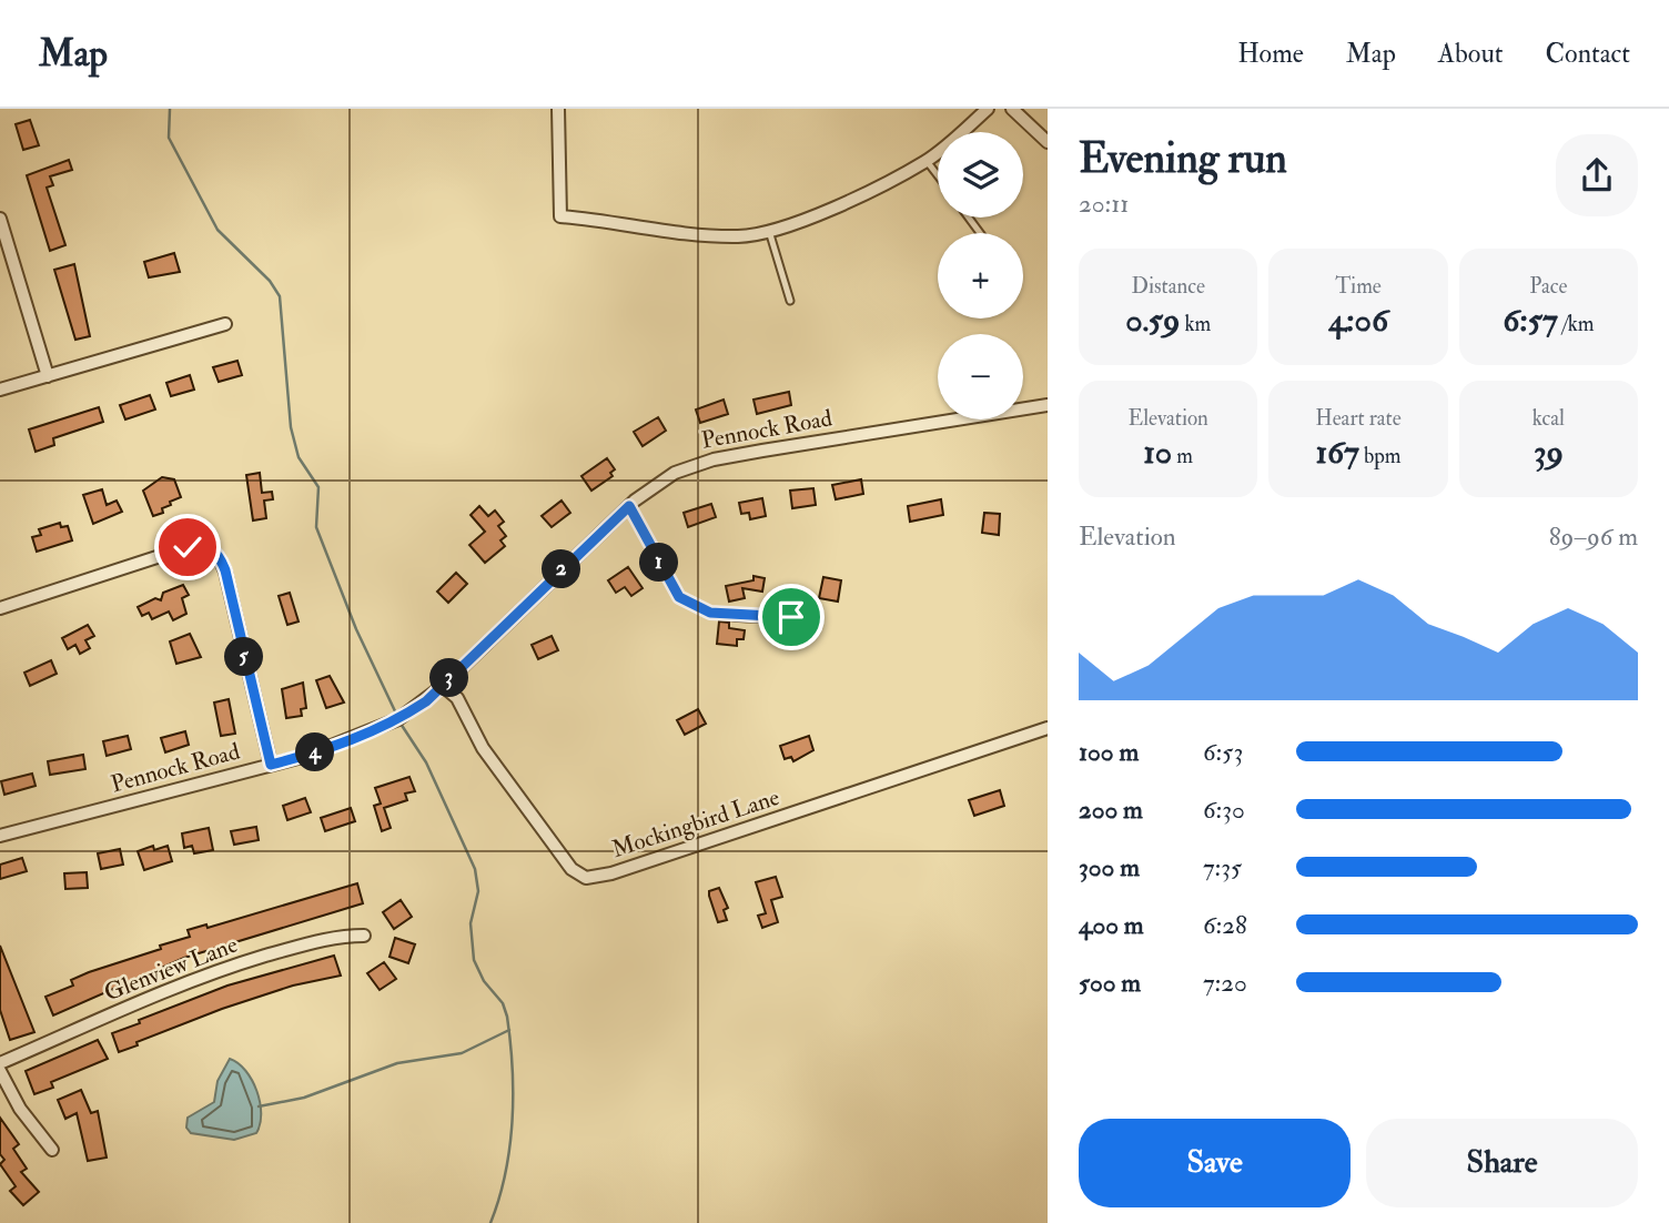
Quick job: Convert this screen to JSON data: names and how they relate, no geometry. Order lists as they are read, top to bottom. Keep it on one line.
{"streets":{"street":["Pennock Road","Mockingbird Lane","Glenview Lane"]},"crossings":[["Pennock Road","Mockingbird Lane"]],"page":{"header":"Map","nav":["Home","Map","About","Contact"],"heading":["Evening run","20:11"],"map_buttons":["+","−"],"stats":[["Distance","0.59 km"],["Time","4:06"],["Pace","6:57 /km"],["Elevation","10 m"],["Heart rate","167 bpm"],["kcal","39"]],"chart":["Elevation","89–96 m"],"pins":["1","2","5","3","4"],"list":[{"name":"100 m","note":"6:53"},{"name":"200 m","note":"6:30"},{"name":"300 m","note":"7:35"},{"name":"400 m","note":"6:28"},{"name":"500 m","note":"7:20"}],"buttons":["Save","Share"]}}
